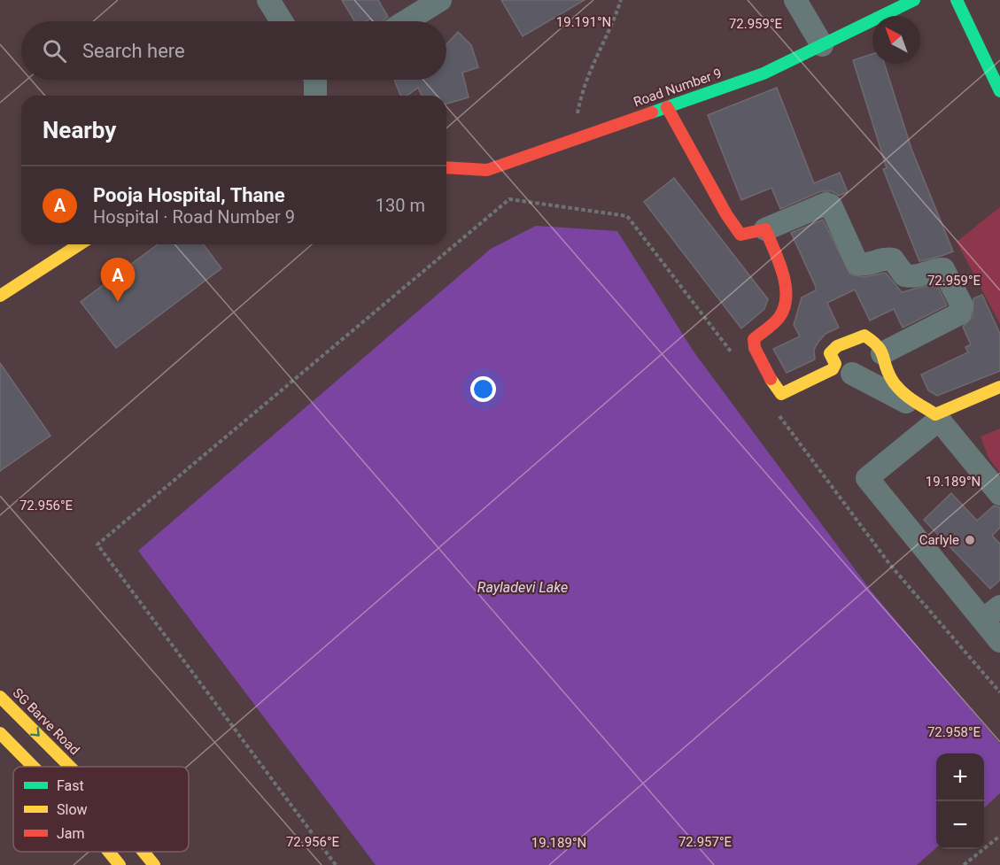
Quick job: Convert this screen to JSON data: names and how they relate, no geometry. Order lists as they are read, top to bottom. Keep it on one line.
{"streets":{"street":["Road Number 9","SG Barve Road"]},"water":["Rayladevi Lake"],"places":["Carlyle"],"legend":["Fast","Slow","Jam"],"north":"top left","page":{"search":"Search here","heading":"Nearby","list":[{"mark":"A","name":"Pooja Hospital, Thane","note":"Hospital · Road Number 9","value":"130 m"}],"pins":"A","map_buttons":["+","−"]},"coordinates":["19.191°N","72.959°E","19.189°N","72.956°E","72.958°E","72.957°E"]}
